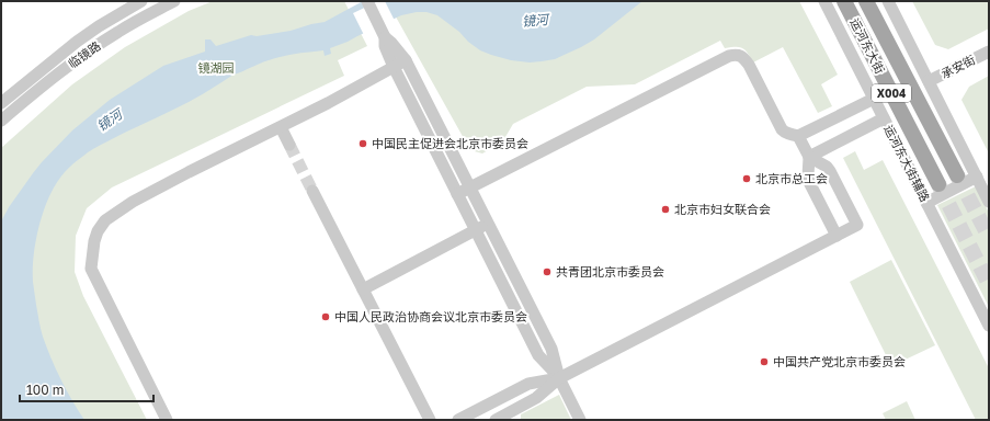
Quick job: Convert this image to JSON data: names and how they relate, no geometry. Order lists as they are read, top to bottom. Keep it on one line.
{"streets":{"main road":["运河东大街","X004"],"street":["临镜路","承安街","运河东大街辅路"]},"water":["镜河"],"parks":["镜湖园"],"places":["中国民主促进会北京市委员会","北京市总工会","北京市妇女联合会","共青团北京市委员会","中国人民政治协商会议北京市委员会","中国共产党北京市委员会"],"scale_bar":"100 m"}
